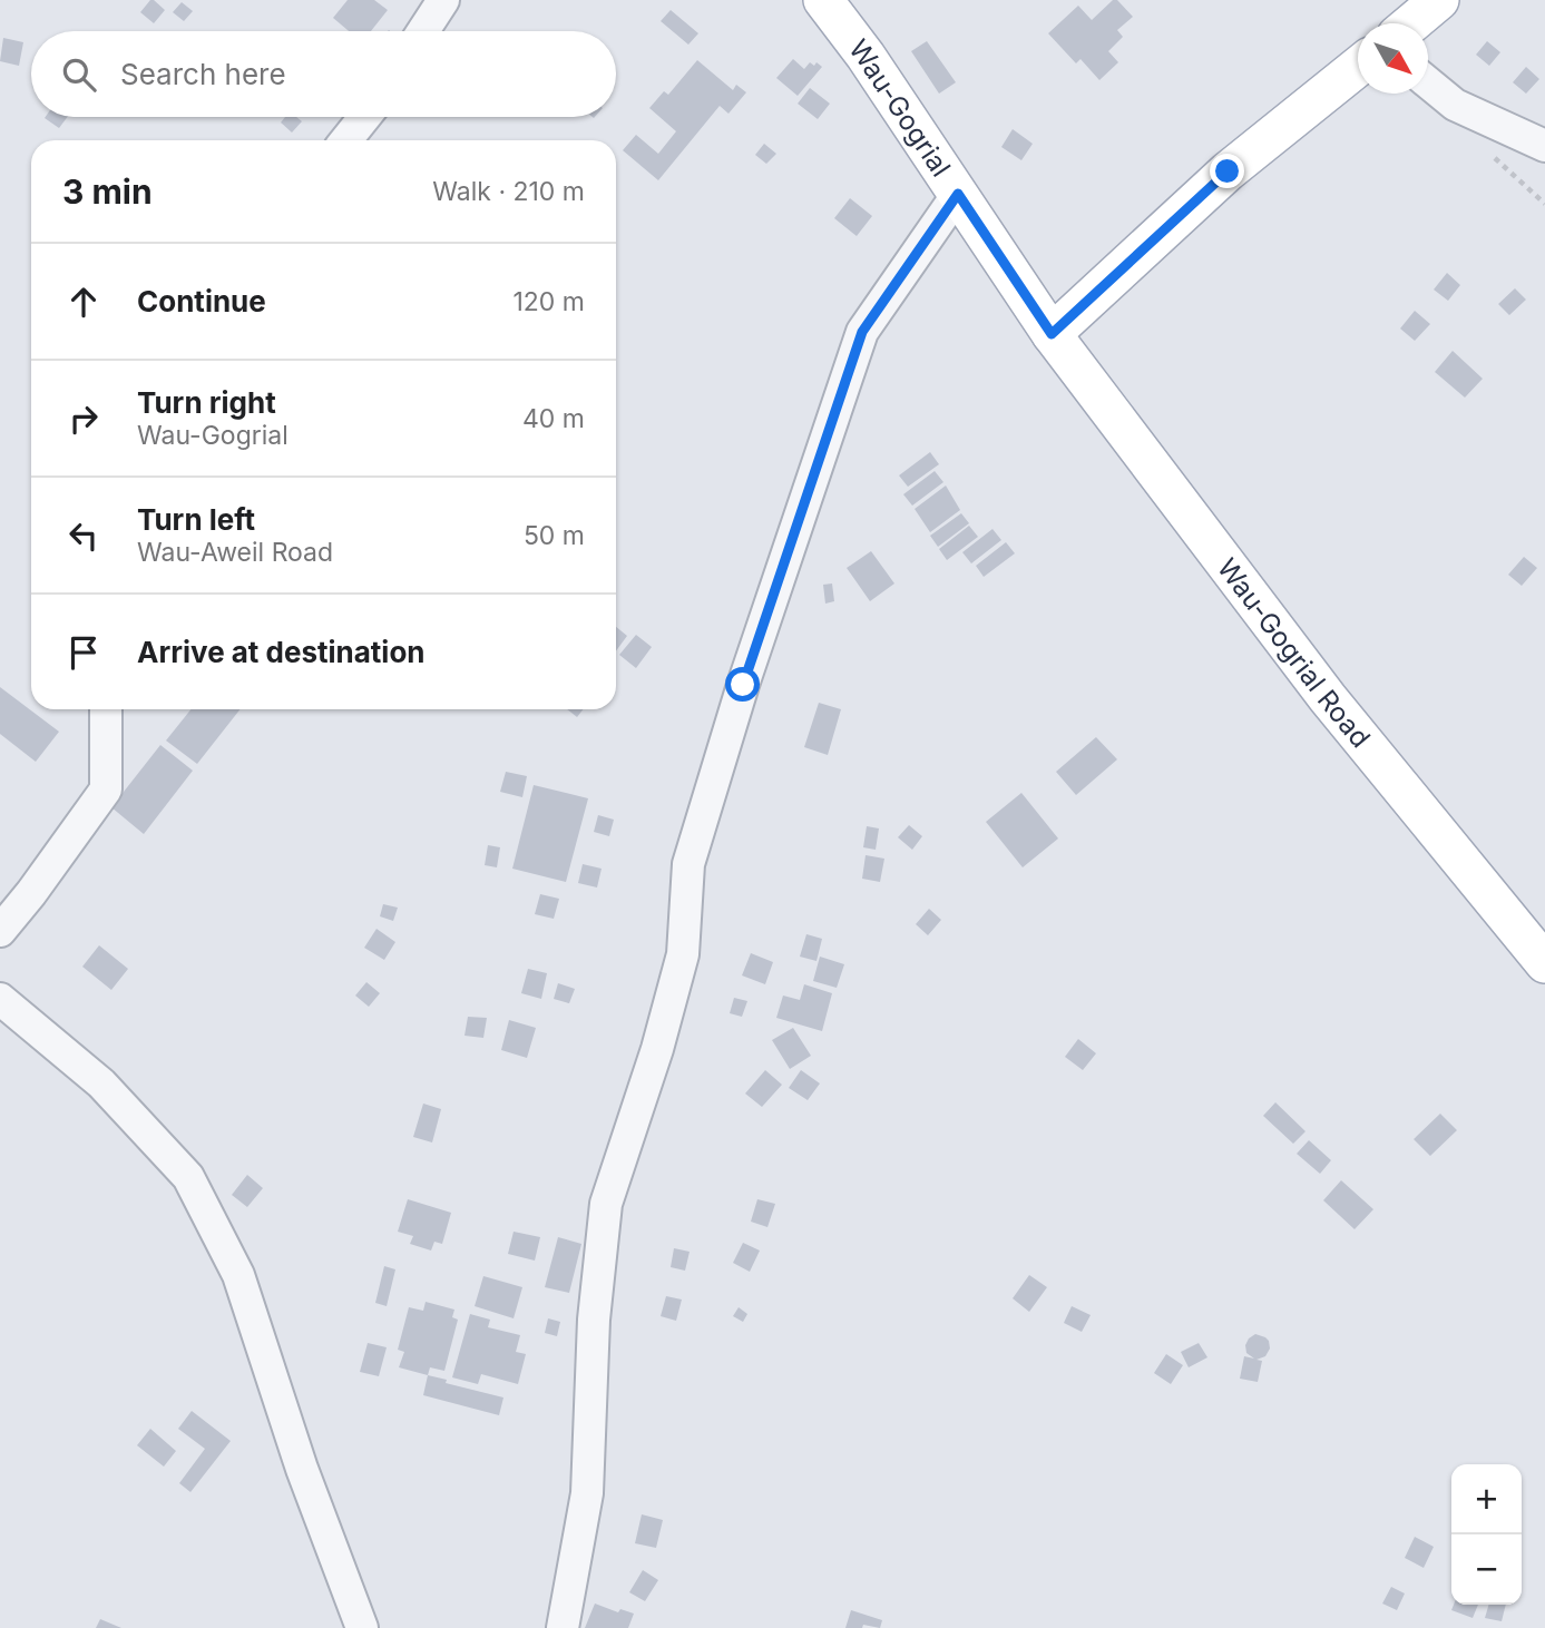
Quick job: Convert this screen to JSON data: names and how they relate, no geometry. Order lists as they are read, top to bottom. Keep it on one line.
{"streets":{"main road":["Wau-Gogrial","Wau-Gogrial Road"]},"crossings":[["Wau-Gogrial","Wau-Gogrial Road"]],"north":"bottom right","page":{"search":"Search here","heading":["3 min","Walk · 210 m"],"list":[["Continue","120 m"],["Turn right","Wau-Gogrial","40 m"],["Turn left","Wau-Aweil Road","50 m"],"Arrive at destination"],"map_buttons":["+","−"]}}
